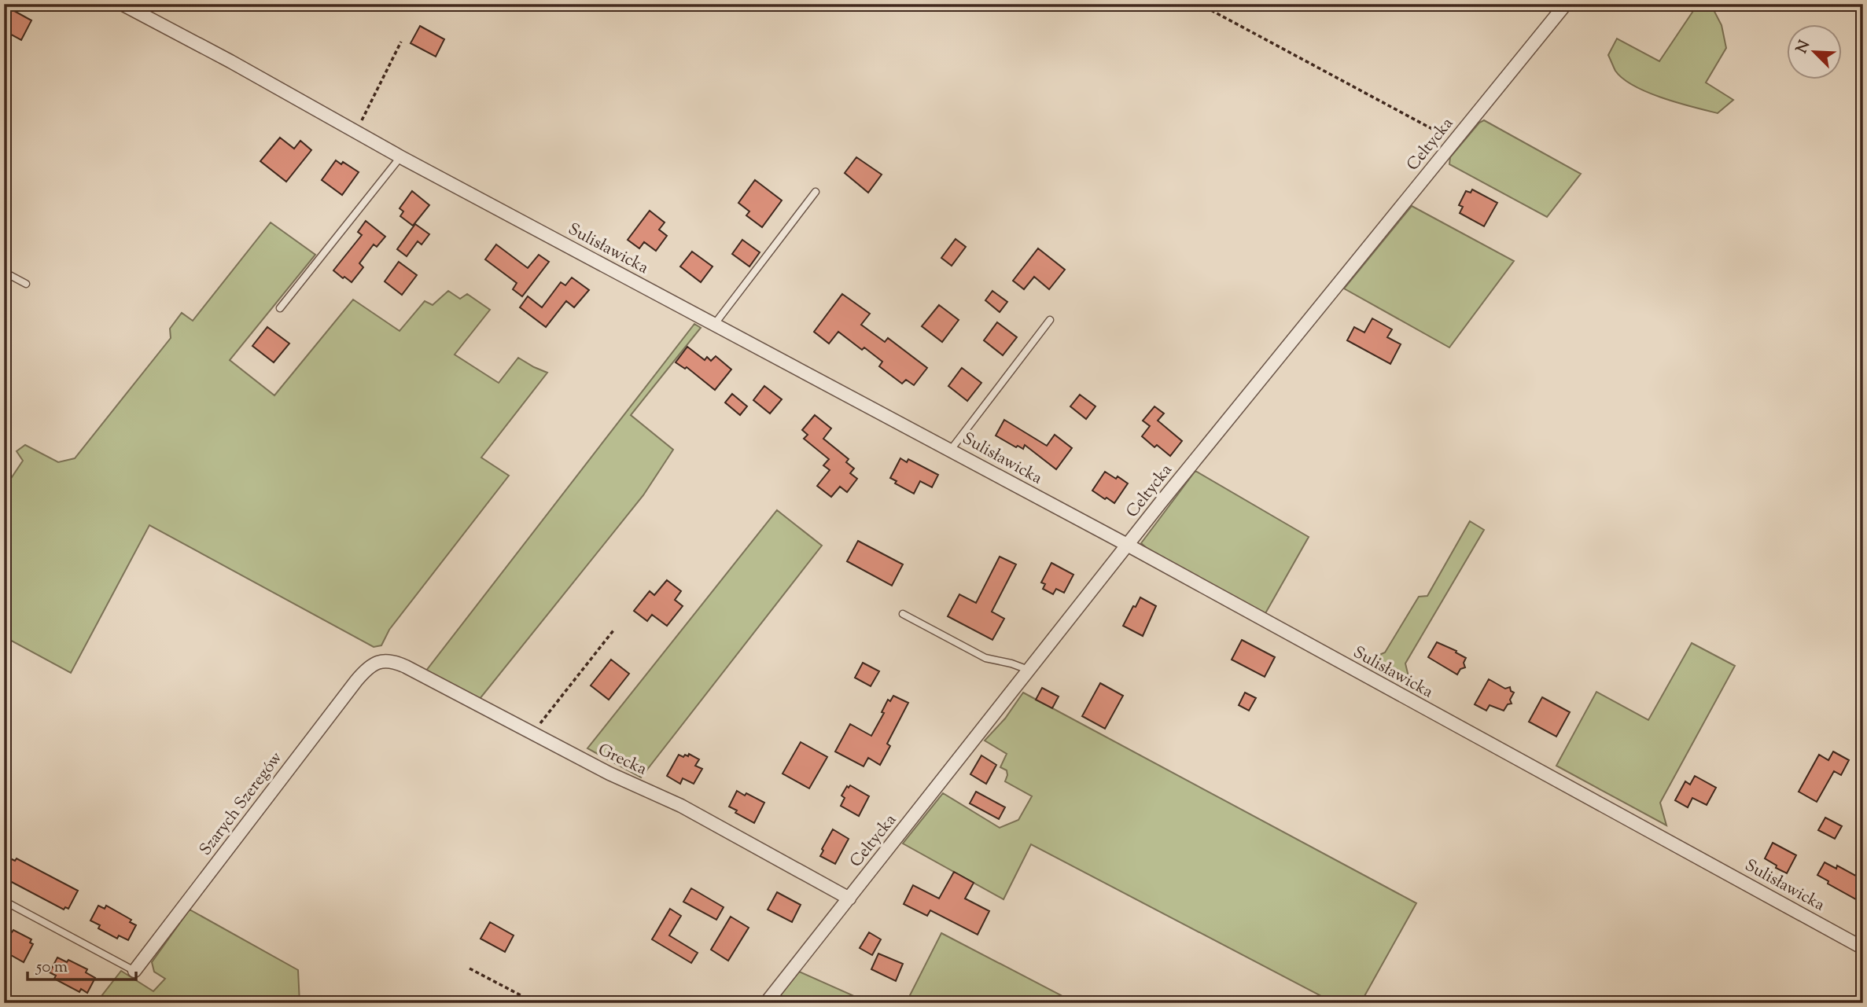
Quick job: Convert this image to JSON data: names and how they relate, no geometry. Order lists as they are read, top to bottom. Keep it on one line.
{"streets":{"street":["Celtycka","Sulisławicka","Grecka","Szarych Szeregów"]},"crossings":[["Celtycka","Sulisławicka"],["Celtycka","Grecka"],["Grecka","Szarych Szeregów"]],"scale_bar":"50 m","north":"top left"}
